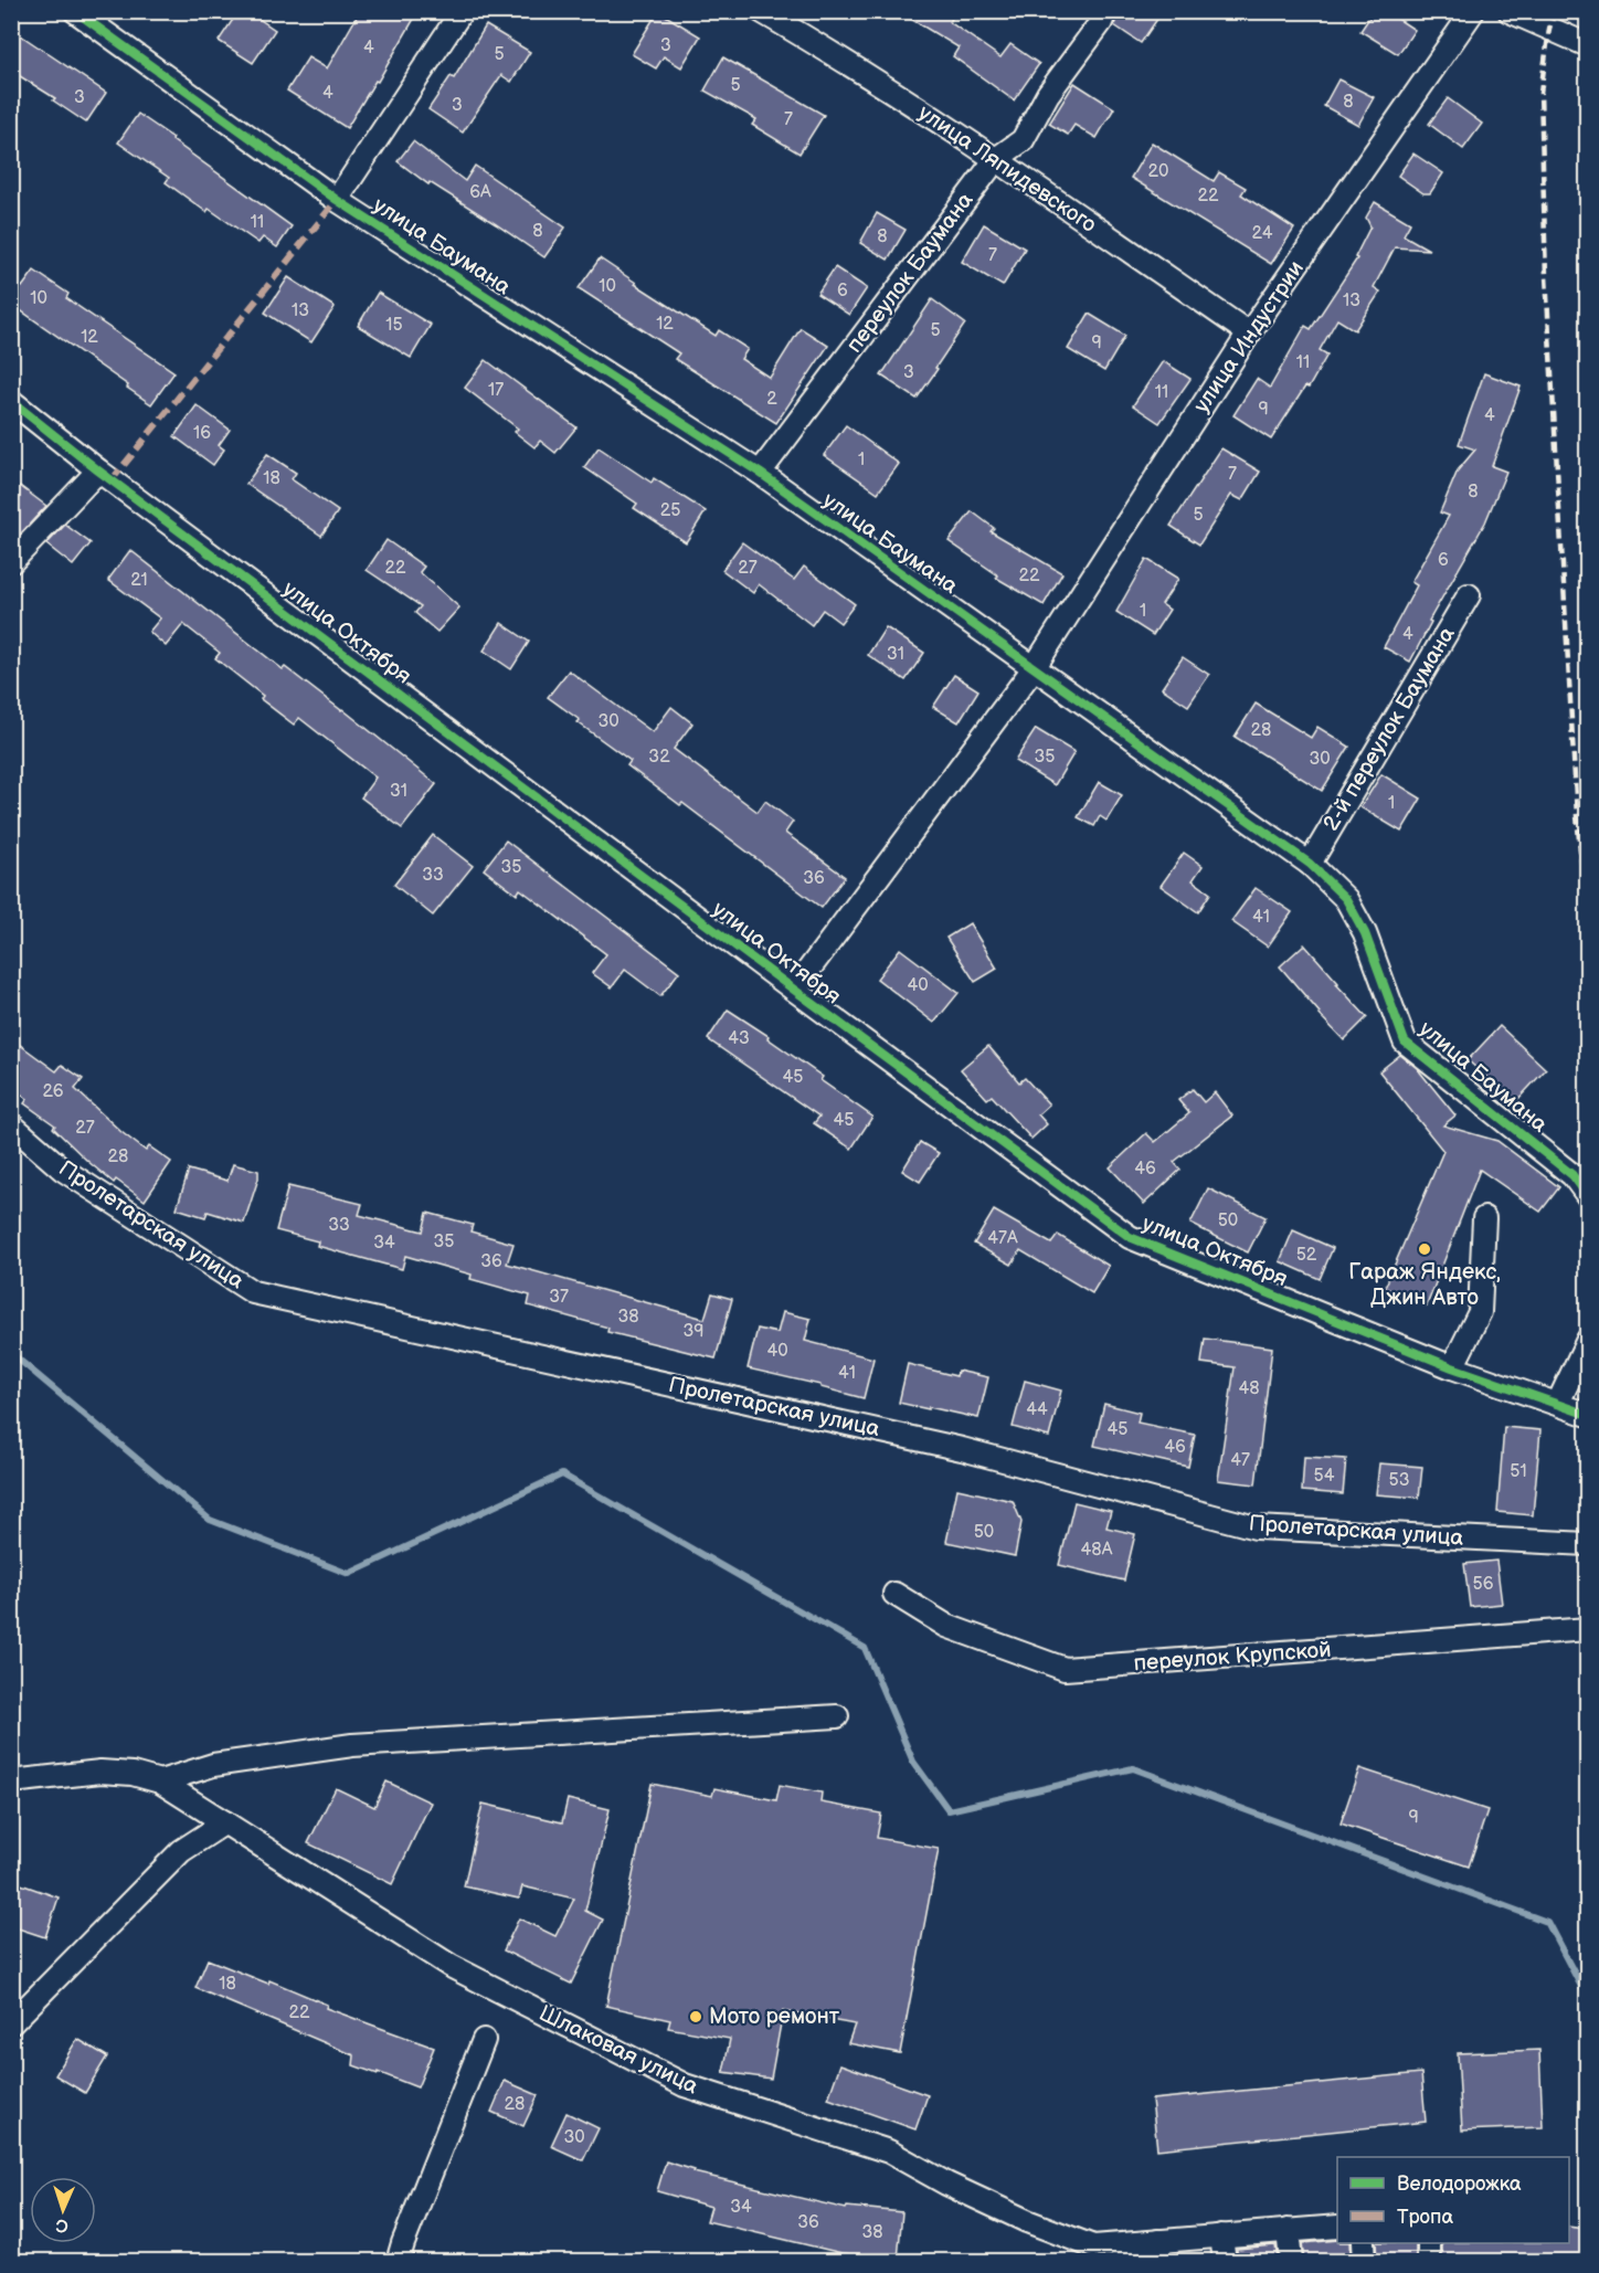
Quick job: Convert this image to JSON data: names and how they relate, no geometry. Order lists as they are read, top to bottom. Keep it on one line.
{"streets":{"street":["улица Ляпидевского","улица Баумана","переулок Баумана","улица Индустрии","улица Октября","2-й переулок Баумана","Пролетарская улица","переулок Крупской","Шлаковая улица"]},"crossings":[["улица Ляпидевского","переулок Баумана"],["улица Ляпидевского","улица Индустрии"],["улица Баумана","переулок Баумана"],["улица Баумана","улица Индустрии"],["улица Баумана","2-й переулок Баумана"],["улица Индустрии","улица Октября"]],"places":["Гараж Яндекс, Джин Авто","Мото ремонт"],"house_numbers":["3","4","5","5","4","3","8","3","7","20","6А","22","11","8","24","8","7","10","6","10","13","13","12","15","5","12","9","11","3","17","11","2","9","4","16","1","7","18","8","25","5","6","22","27","22","21","1","4","31","30","28","32","35","30","31","1","35","33","36","41","40","43","45","26","45","27","28","46","50","33","47А","35","34","52","36","37","38","39","40","41","48","44","45","46","47","51","54","53","50","48А","56","9","18","22","28","30","34","36","38"],"legend":["Велодорожка","Тропа"],"north":"bottom"}
